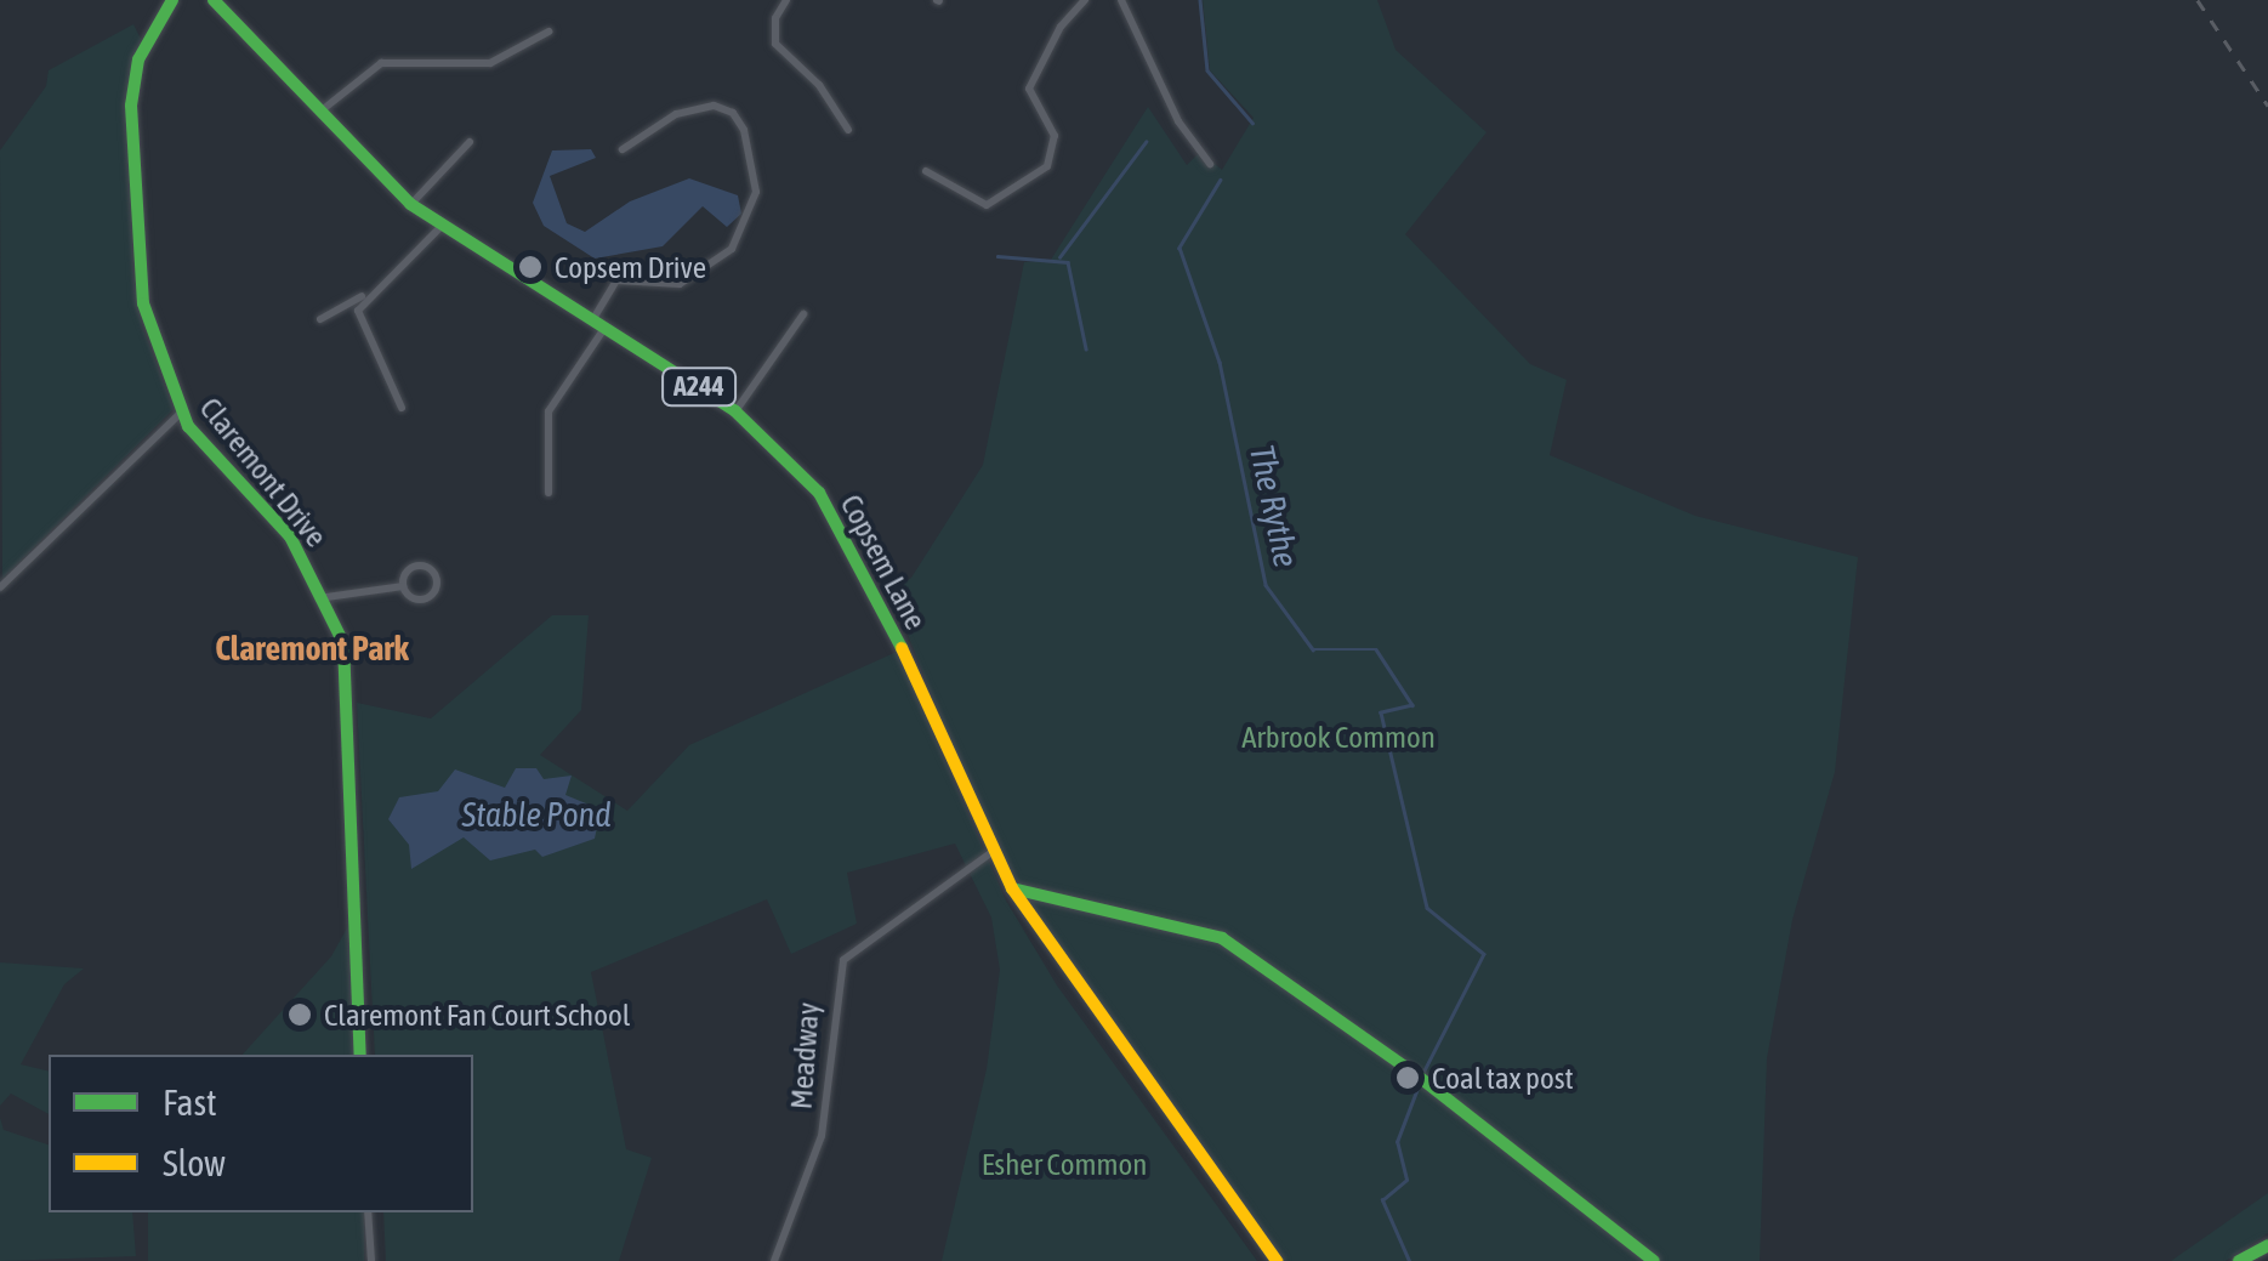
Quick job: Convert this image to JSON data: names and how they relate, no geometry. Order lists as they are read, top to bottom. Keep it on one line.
{"streets":{"main road":["A244","Claremont Drive","Copsem Lane"],"street":["Meadway"]},"crossings":[["Copsem Lane","Meadway"]],"districts":["Claremont Park"],"water":["The Rythe","Stable Pond"],"parks":["Arbrook Common","Esher Common"],"places":["Copsem Drive","Claremont Fan Court School","Coal tax post"],"legend":["Fast","Slow"]}
